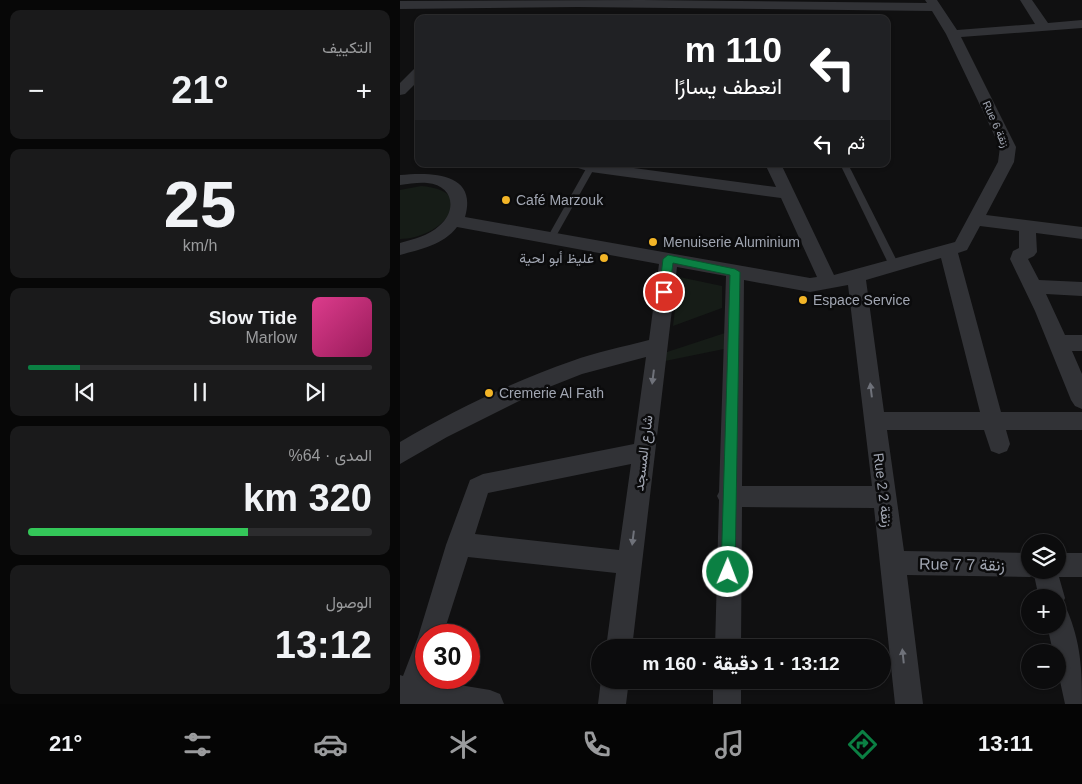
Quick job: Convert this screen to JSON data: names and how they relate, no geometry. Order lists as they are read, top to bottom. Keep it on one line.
{"streets":{"street":["Rue 6 زنقة","شارع المسجد","Rue 2 زنقة 2","Rue 7 زنقة 7"]},"crossings":[["Rue 2 زنقة 2","Rue 7 زنقة 7"]],"places":["Café Marzouk","Menuiserie Aluminium","غليظ أبو لحية","Espace Service","Cremerie Al Fath"],"page":{"tile":["التكييف",["25","km/h"],["المدى · 64%","320 km"],["الوصول","13:12"]],"turn":["110 m","انعطف يسارًا"],"heat":["−","21°","+"],"then":"ثم","song":["Slow Tide","Marlow"],"map_buttons":["+","−"],"limit":"30","trip":"13:12 · 1 دقيقة · 160 m","tabs":["13:11","21°"]}}
